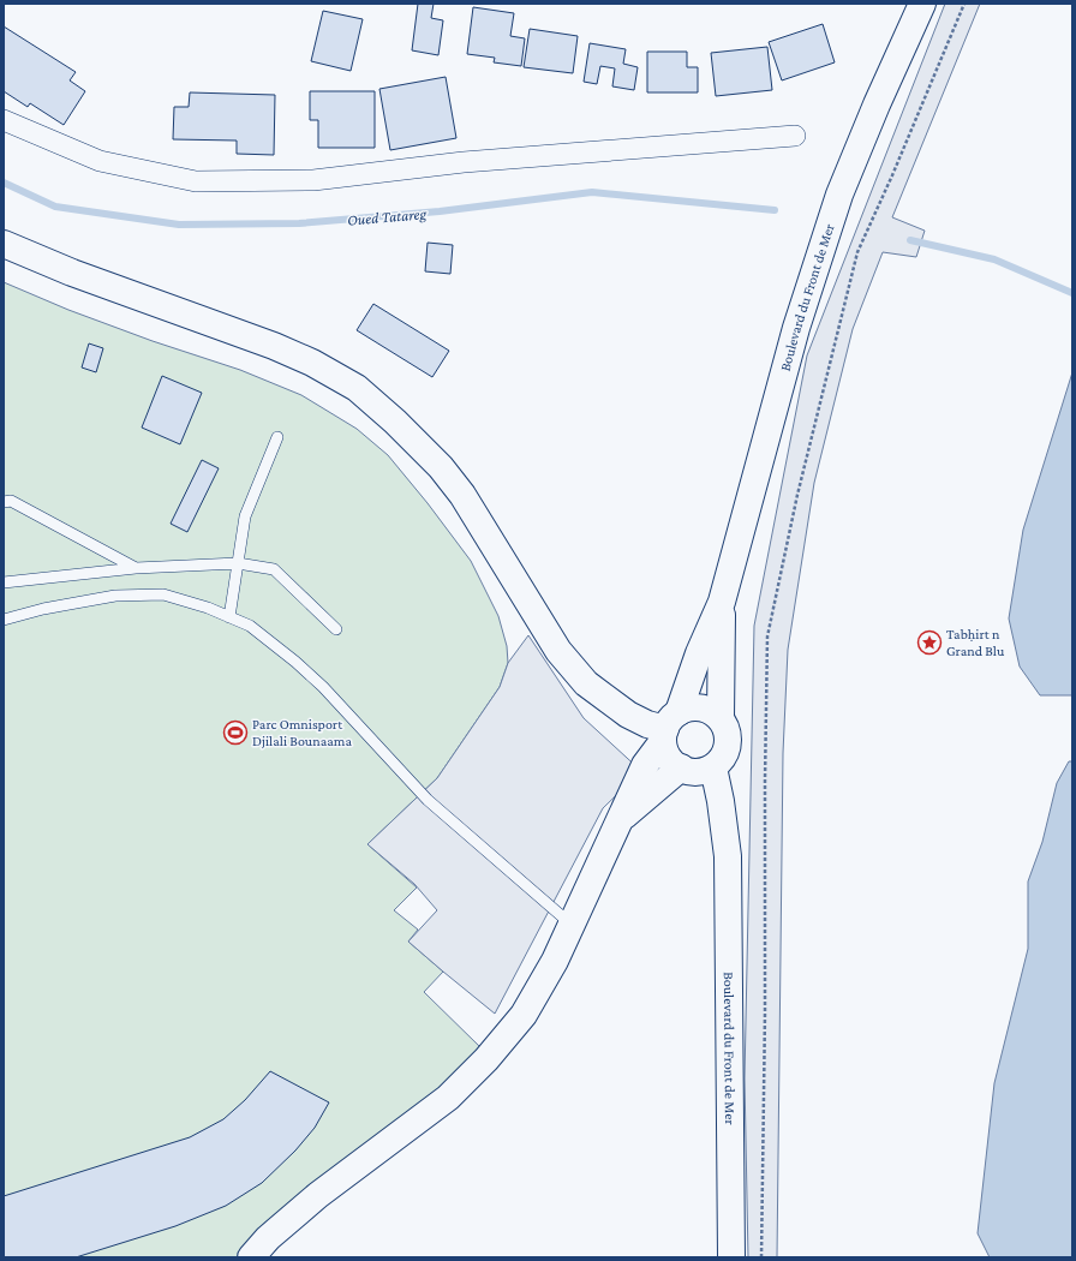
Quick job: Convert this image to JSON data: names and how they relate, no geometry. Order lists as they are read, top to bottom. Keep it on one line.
{"streets":{"street":["Boulevard du Front de Mer"]},"water":["Oued Tatareg"],"places":{"place":["Tabḥirt n Grand Blu"],"sports":["Parc Omnisport Djilali Bounaama"]}}
